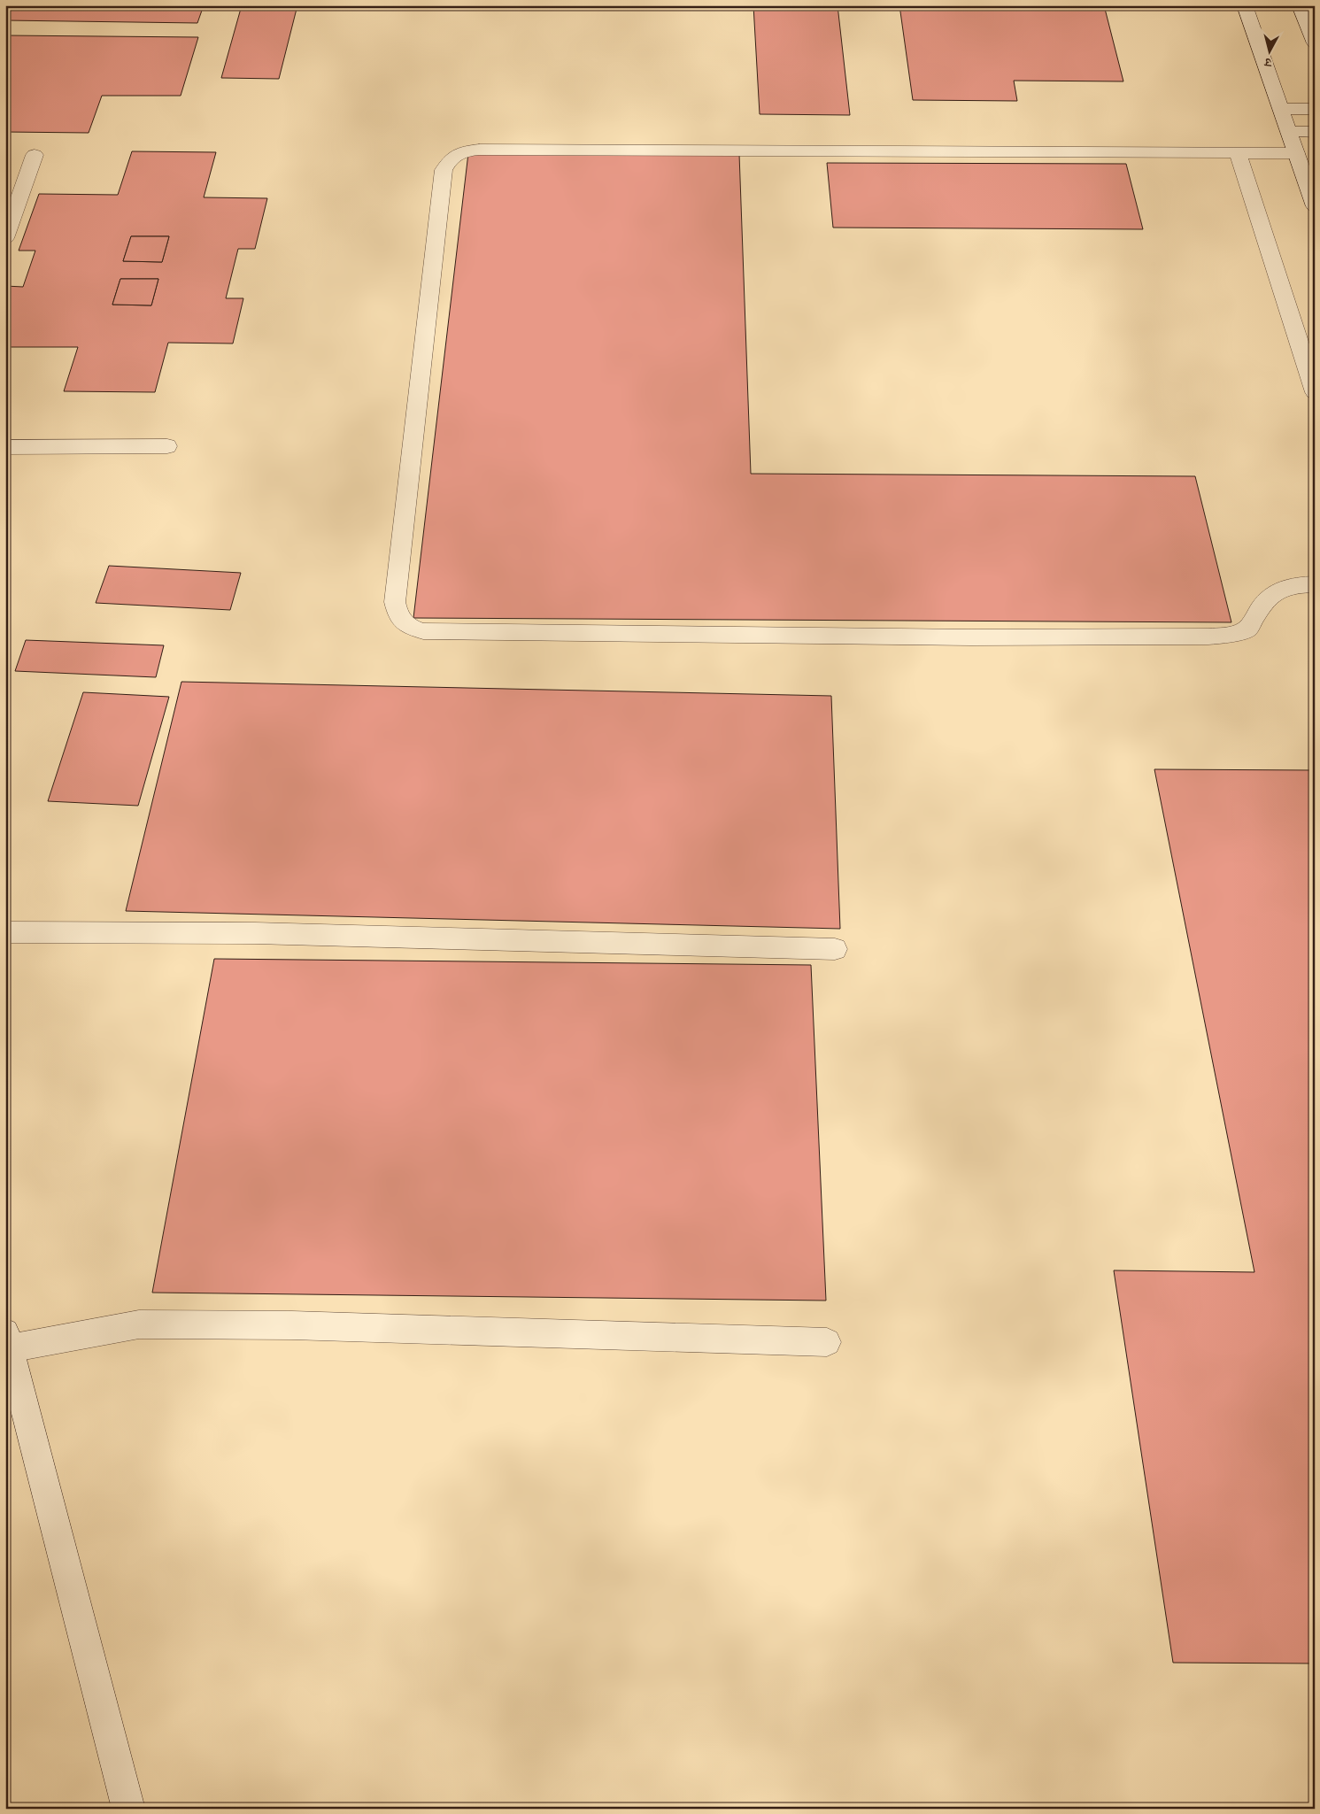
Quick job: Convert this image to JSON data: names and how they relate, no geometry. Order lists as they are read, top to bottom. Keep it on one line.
{"north":"bottom"}
